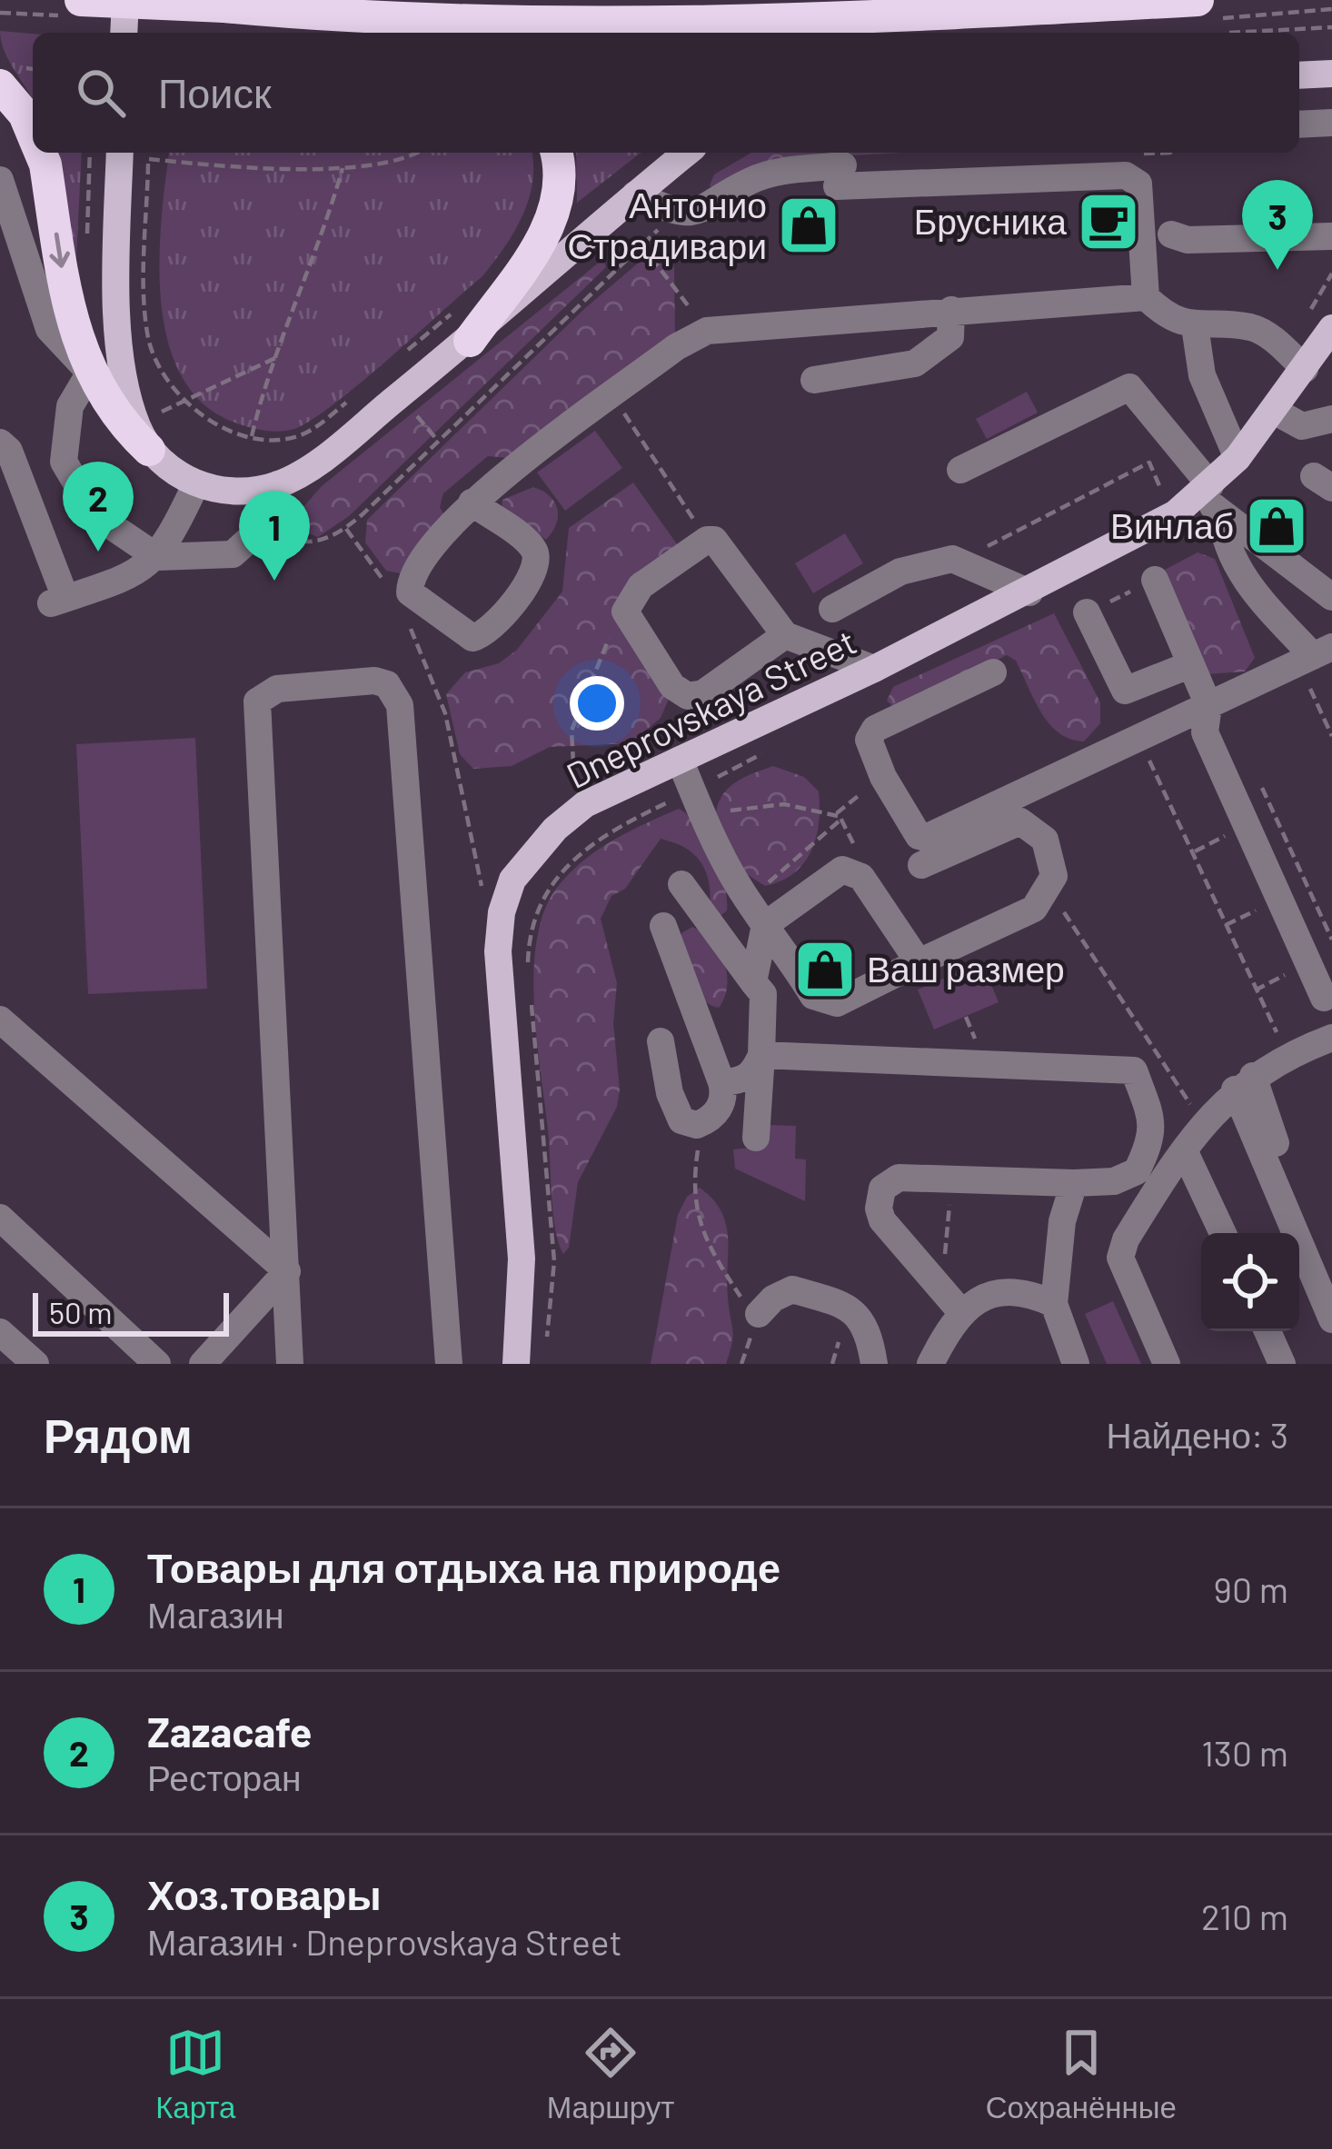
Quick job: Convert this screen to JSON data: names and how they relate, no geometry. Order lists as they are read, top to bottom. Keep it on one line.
{"streets":{"main road":["Dneprovskaya Street"]},"places":{"cafe":["Брусника"],"shop":["Антонио Страдивари","Винлаб","Ваш размер"]},"scale_bar":"50 m","page":{"search":"Поиск","pins":["3","2","1"],"scale":"50 m","heading":["Рядом","Найдено: 3"],"list":[{"mark":"1","name":"Товары для отдыха на природе","note":"Магазин","value":"90 m"},{"mark":"2","name":"Zazacafe","note":"Ресторан","value":"130 m"},{"mark":"3","name":"Хоз.товары","note":"Магазин · Dneprovskaya Street","value":"210 m"}],"nav":["Карта","Маршрут","Сохранённые"]}}
